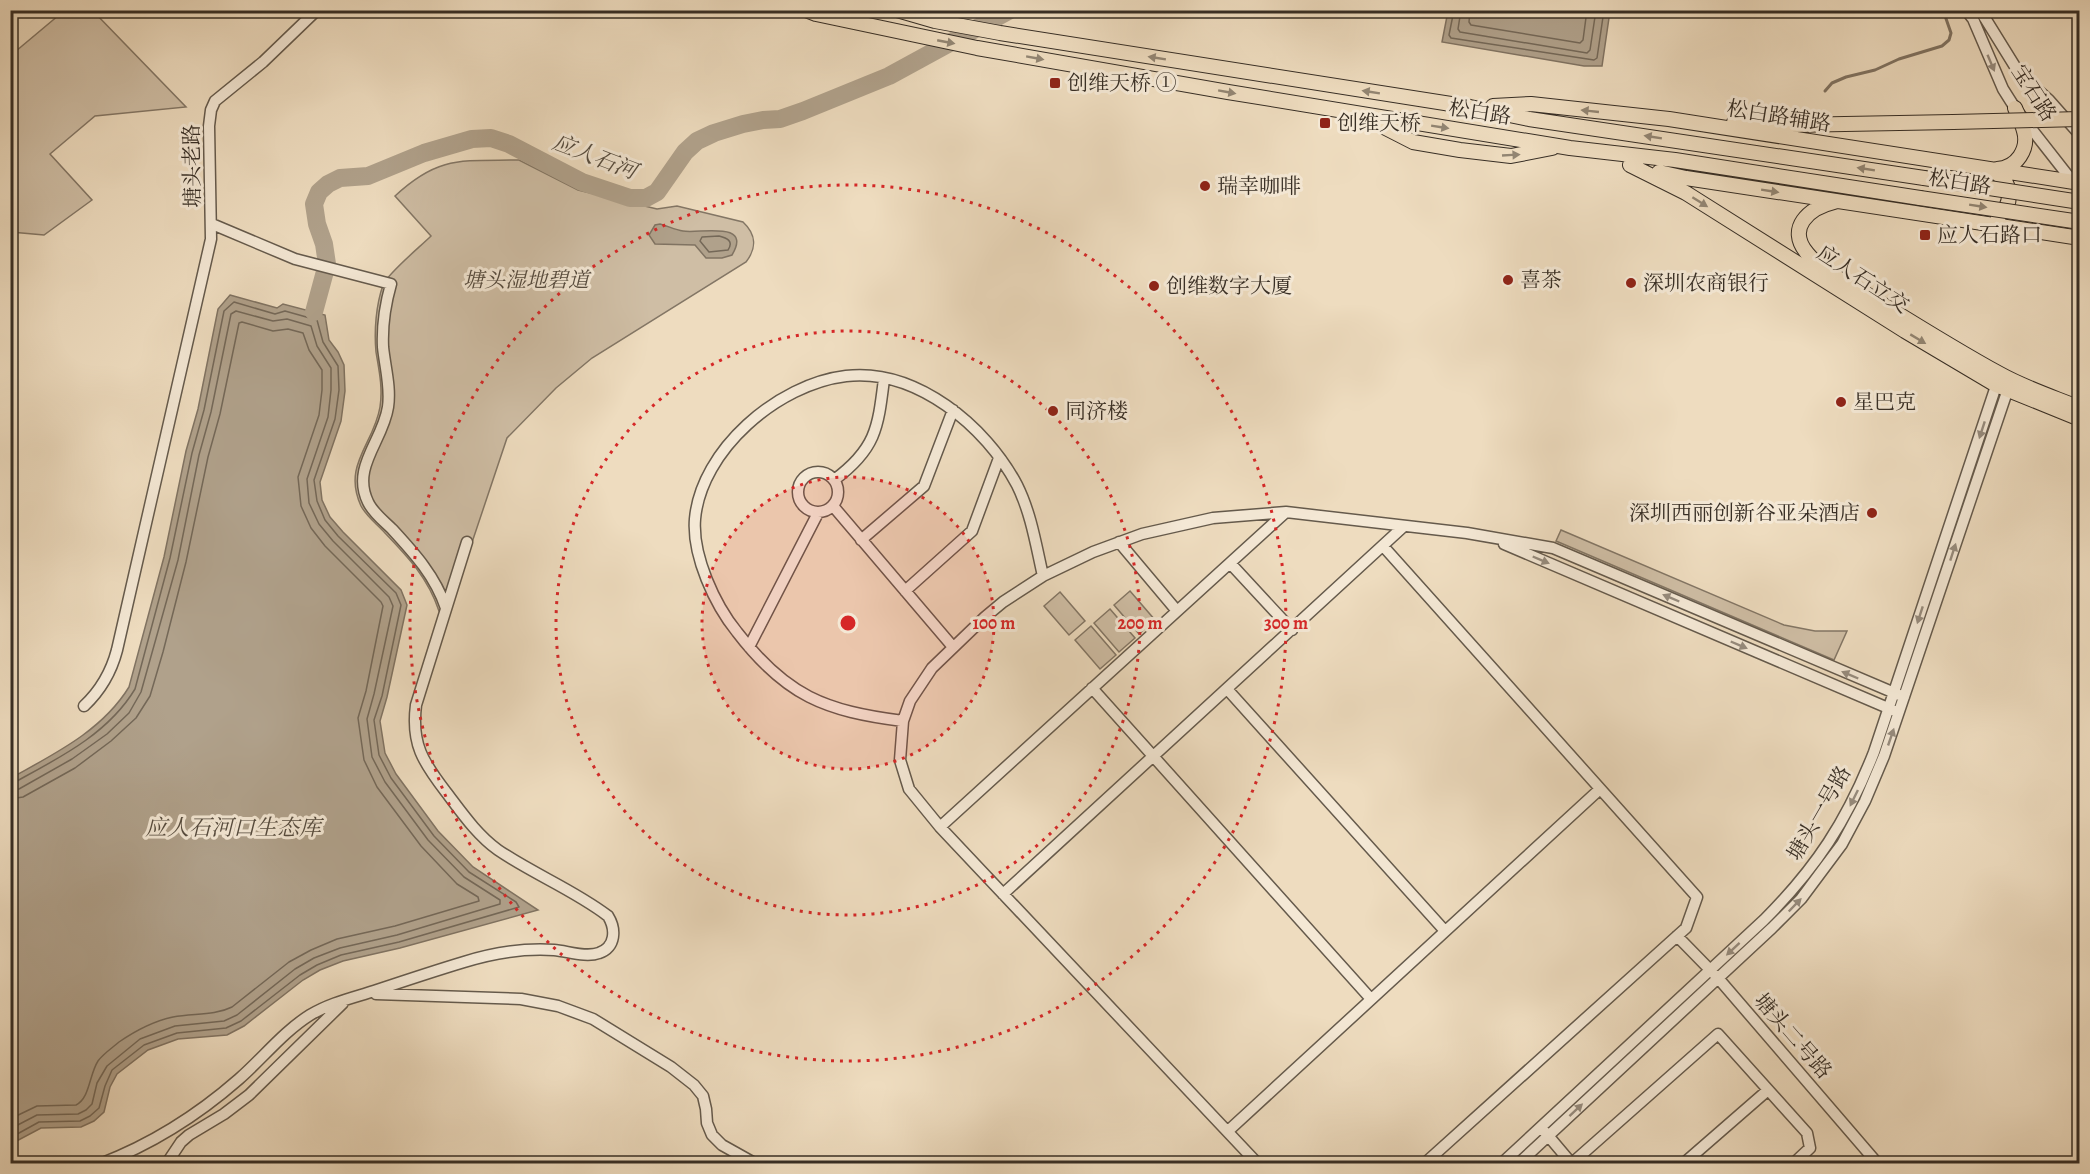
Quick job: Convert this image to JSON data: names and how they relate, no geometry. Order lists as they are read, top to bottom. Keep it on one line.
{"streets":{"main road":["松白路","松白路辅路","应人石立交"],"street":["宝石路","塘头老路","塘头一号路","塘头二号路"]},"crossings":[["宝石路","松白路辅路"],["松白路","松白路辅路"],["应人石立交","塘头一号路"],["塘头一号路","塘头二号路"]],"water":["应人石河","应人石河口生态库"],"parks":["塘头湿地碧道"],"places":{"transit":["创维天桥 ①","创维天桥","应人石路口"],"other":["瑞幸咖啡","喜茶","深圳农商银行","创维数字大厦","星巴克","同济楼","深圳西丽创新谷亚朵酒店"]},"rings":["100 m","200 m","300 m"]}
